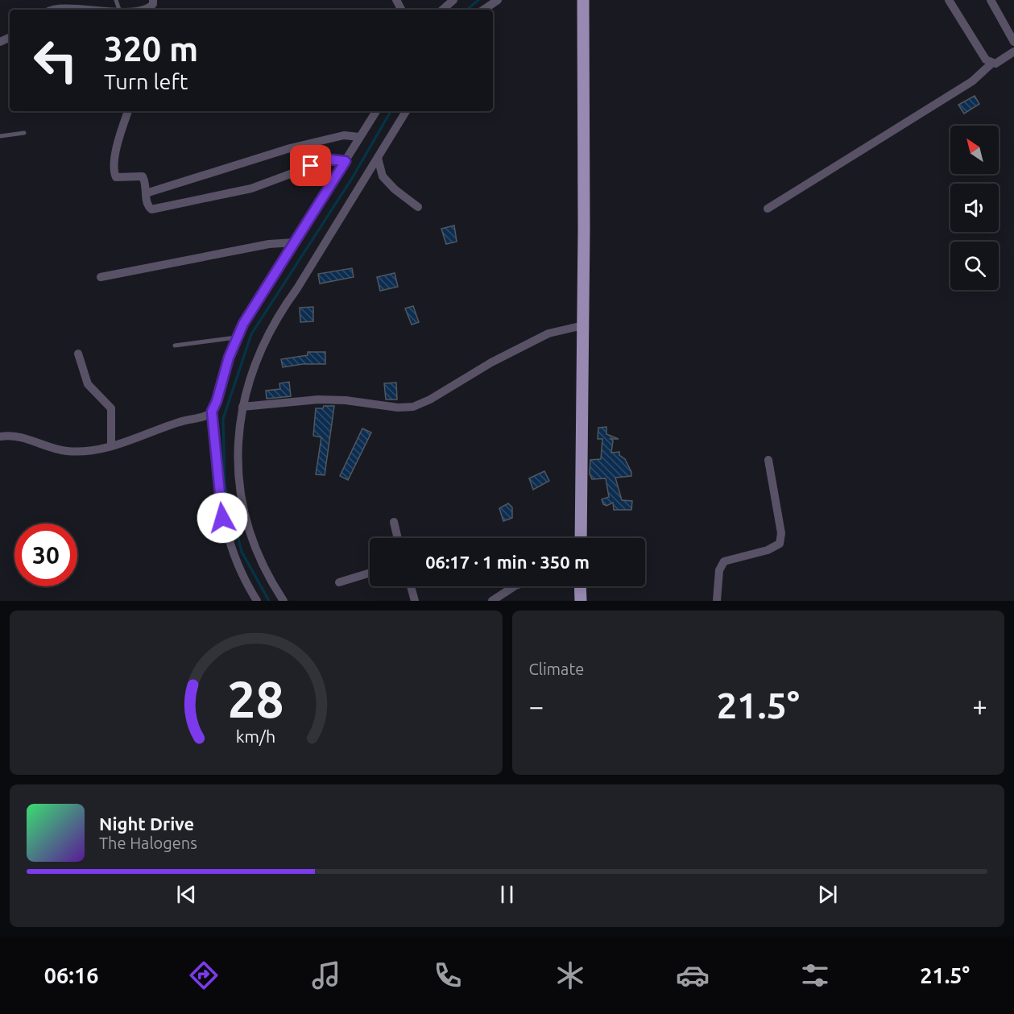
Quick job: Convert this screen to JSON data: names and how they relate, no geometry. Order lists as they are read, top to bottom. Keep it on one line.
{"north":"top left","page":{"turn":["320 m","Turn left"],"limit":"30","trip":"06:17 · 1 min · 350 m","tile":"Climate","heat":["−","21.5°","+"],"song":["Night Drive","The Halogens"],"tabs":["06:16","21.5°"],"gauge":["28","km/h"]}}
